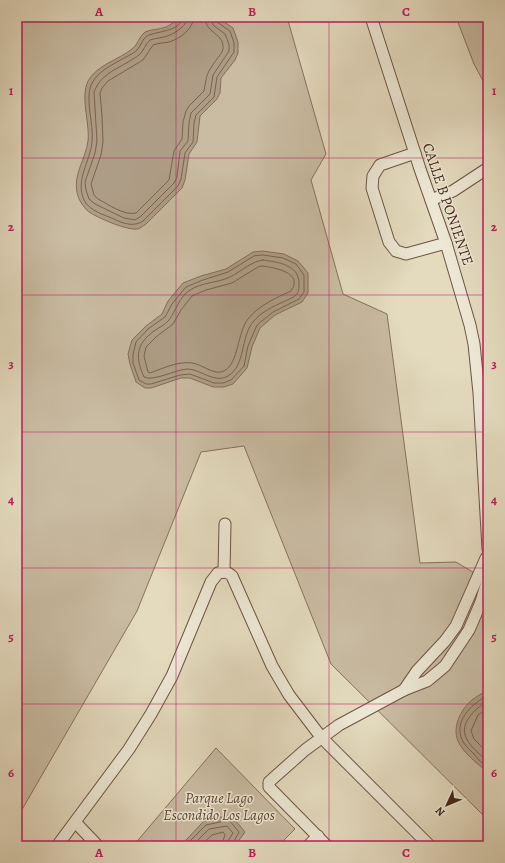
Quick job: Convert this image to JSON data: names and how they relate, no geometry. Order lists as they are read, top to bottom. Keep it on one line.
{"streets":{"street":["CALLE B PONIENTE"]},"parks":["Parque Lago Escondido Los Lagos"],"north":"bottom left","grid":{"columns":["A","B","C"],"rows":["1","2","3","4","5","6"]}}
